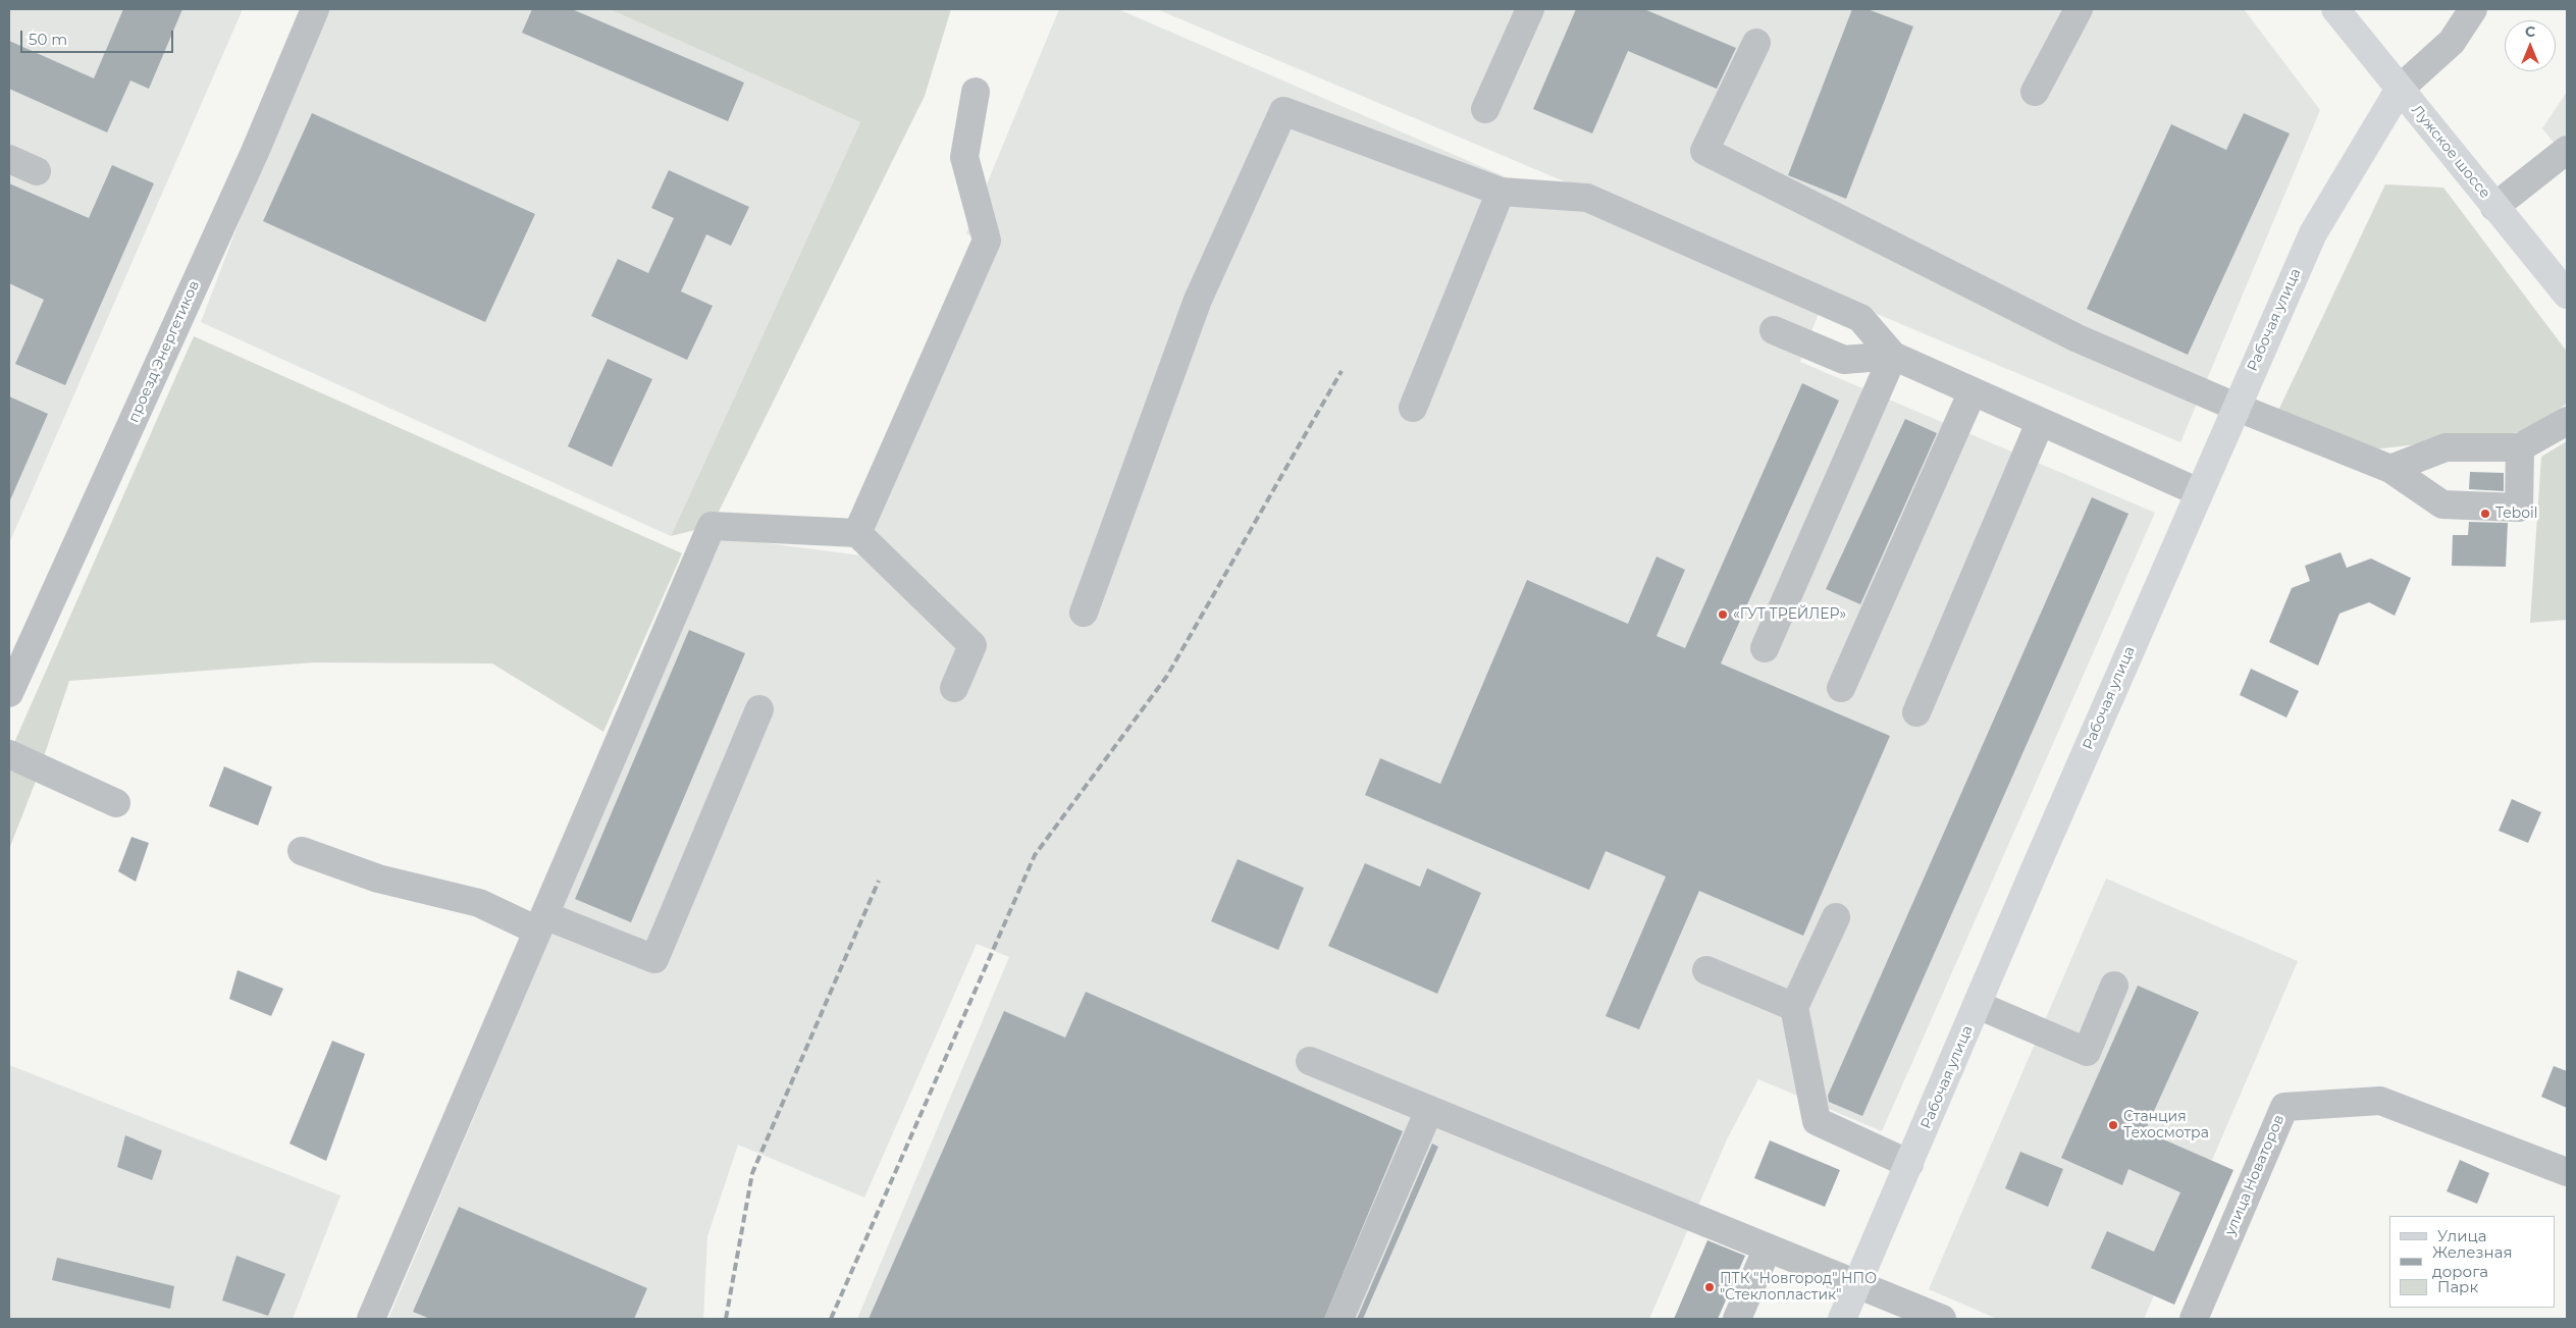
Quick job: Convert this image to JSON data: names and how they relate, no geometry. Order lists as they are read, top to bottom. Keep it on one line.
{"streets":{"main road":["Лужское шоссе","Рабочая улица"],"street":["проезд Энергетиков","улица Новаторов"]},"crossings":[["Лужское шоссе","Рабочая улица"]],"places":["Teboil","«ГУТ ТРЕЙЛЕР»","Станция Техосмотра","ПТК \"Новгород\" НПО \"Стеклопластик\""],"legend":["Улица","Железная дорога","Парк"],"scale_bar":"50 m","north":"top"}
